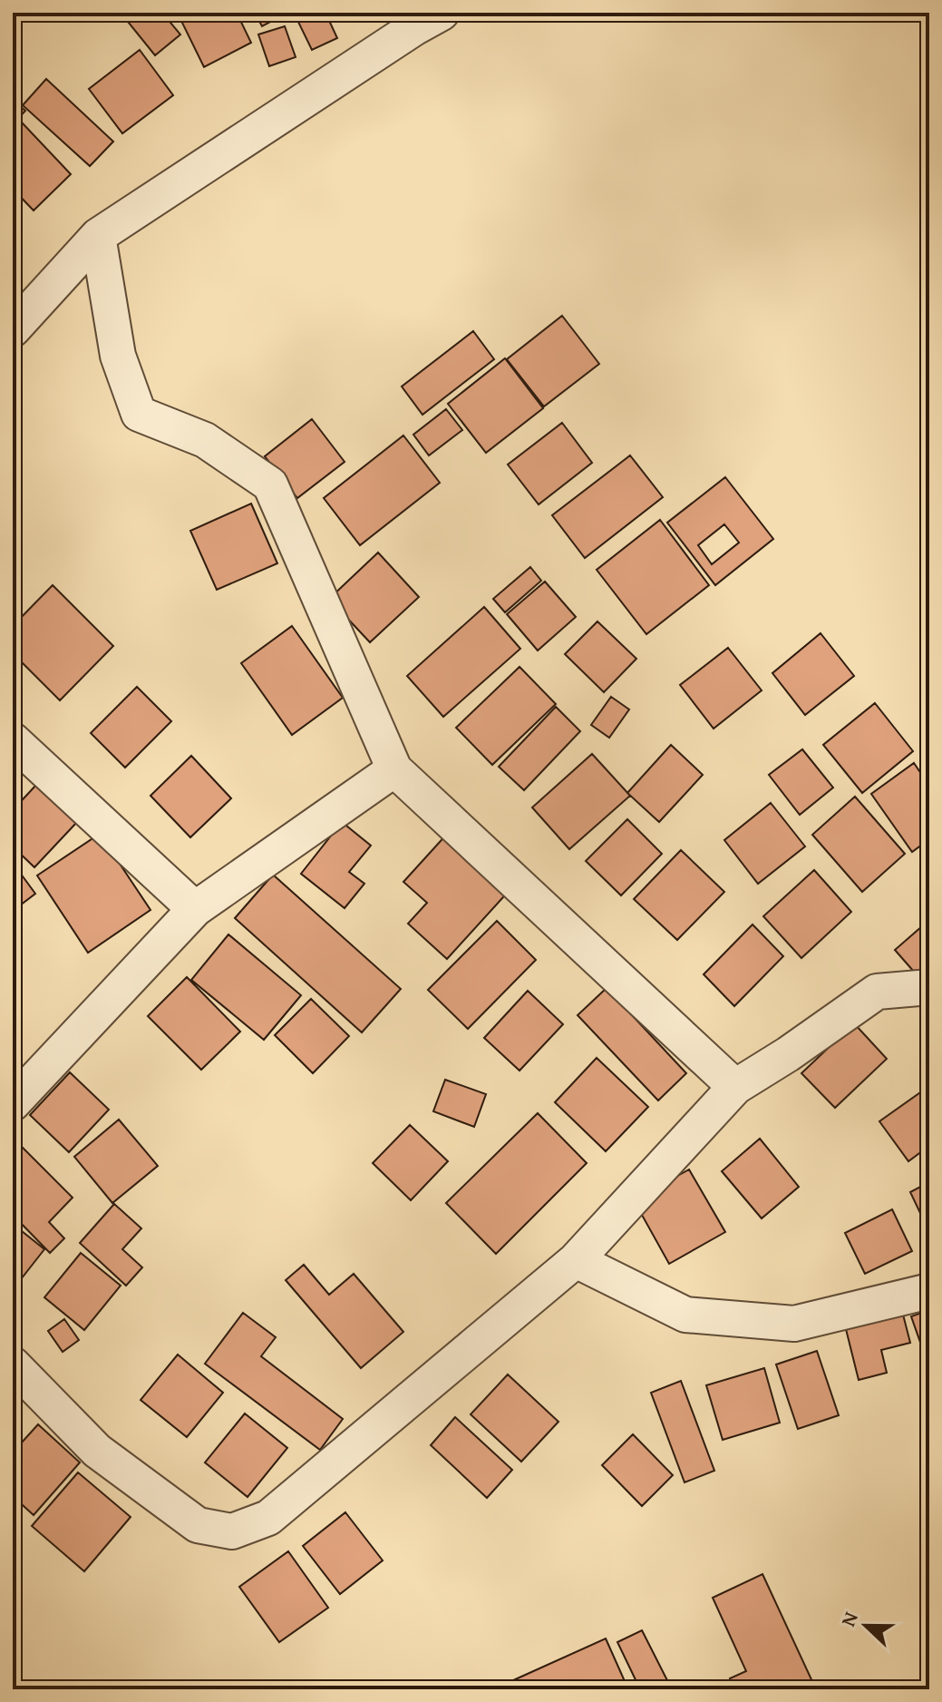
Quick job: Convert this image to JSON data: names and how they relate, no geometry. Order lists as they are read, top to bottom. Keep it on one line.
{"north":"left"}
